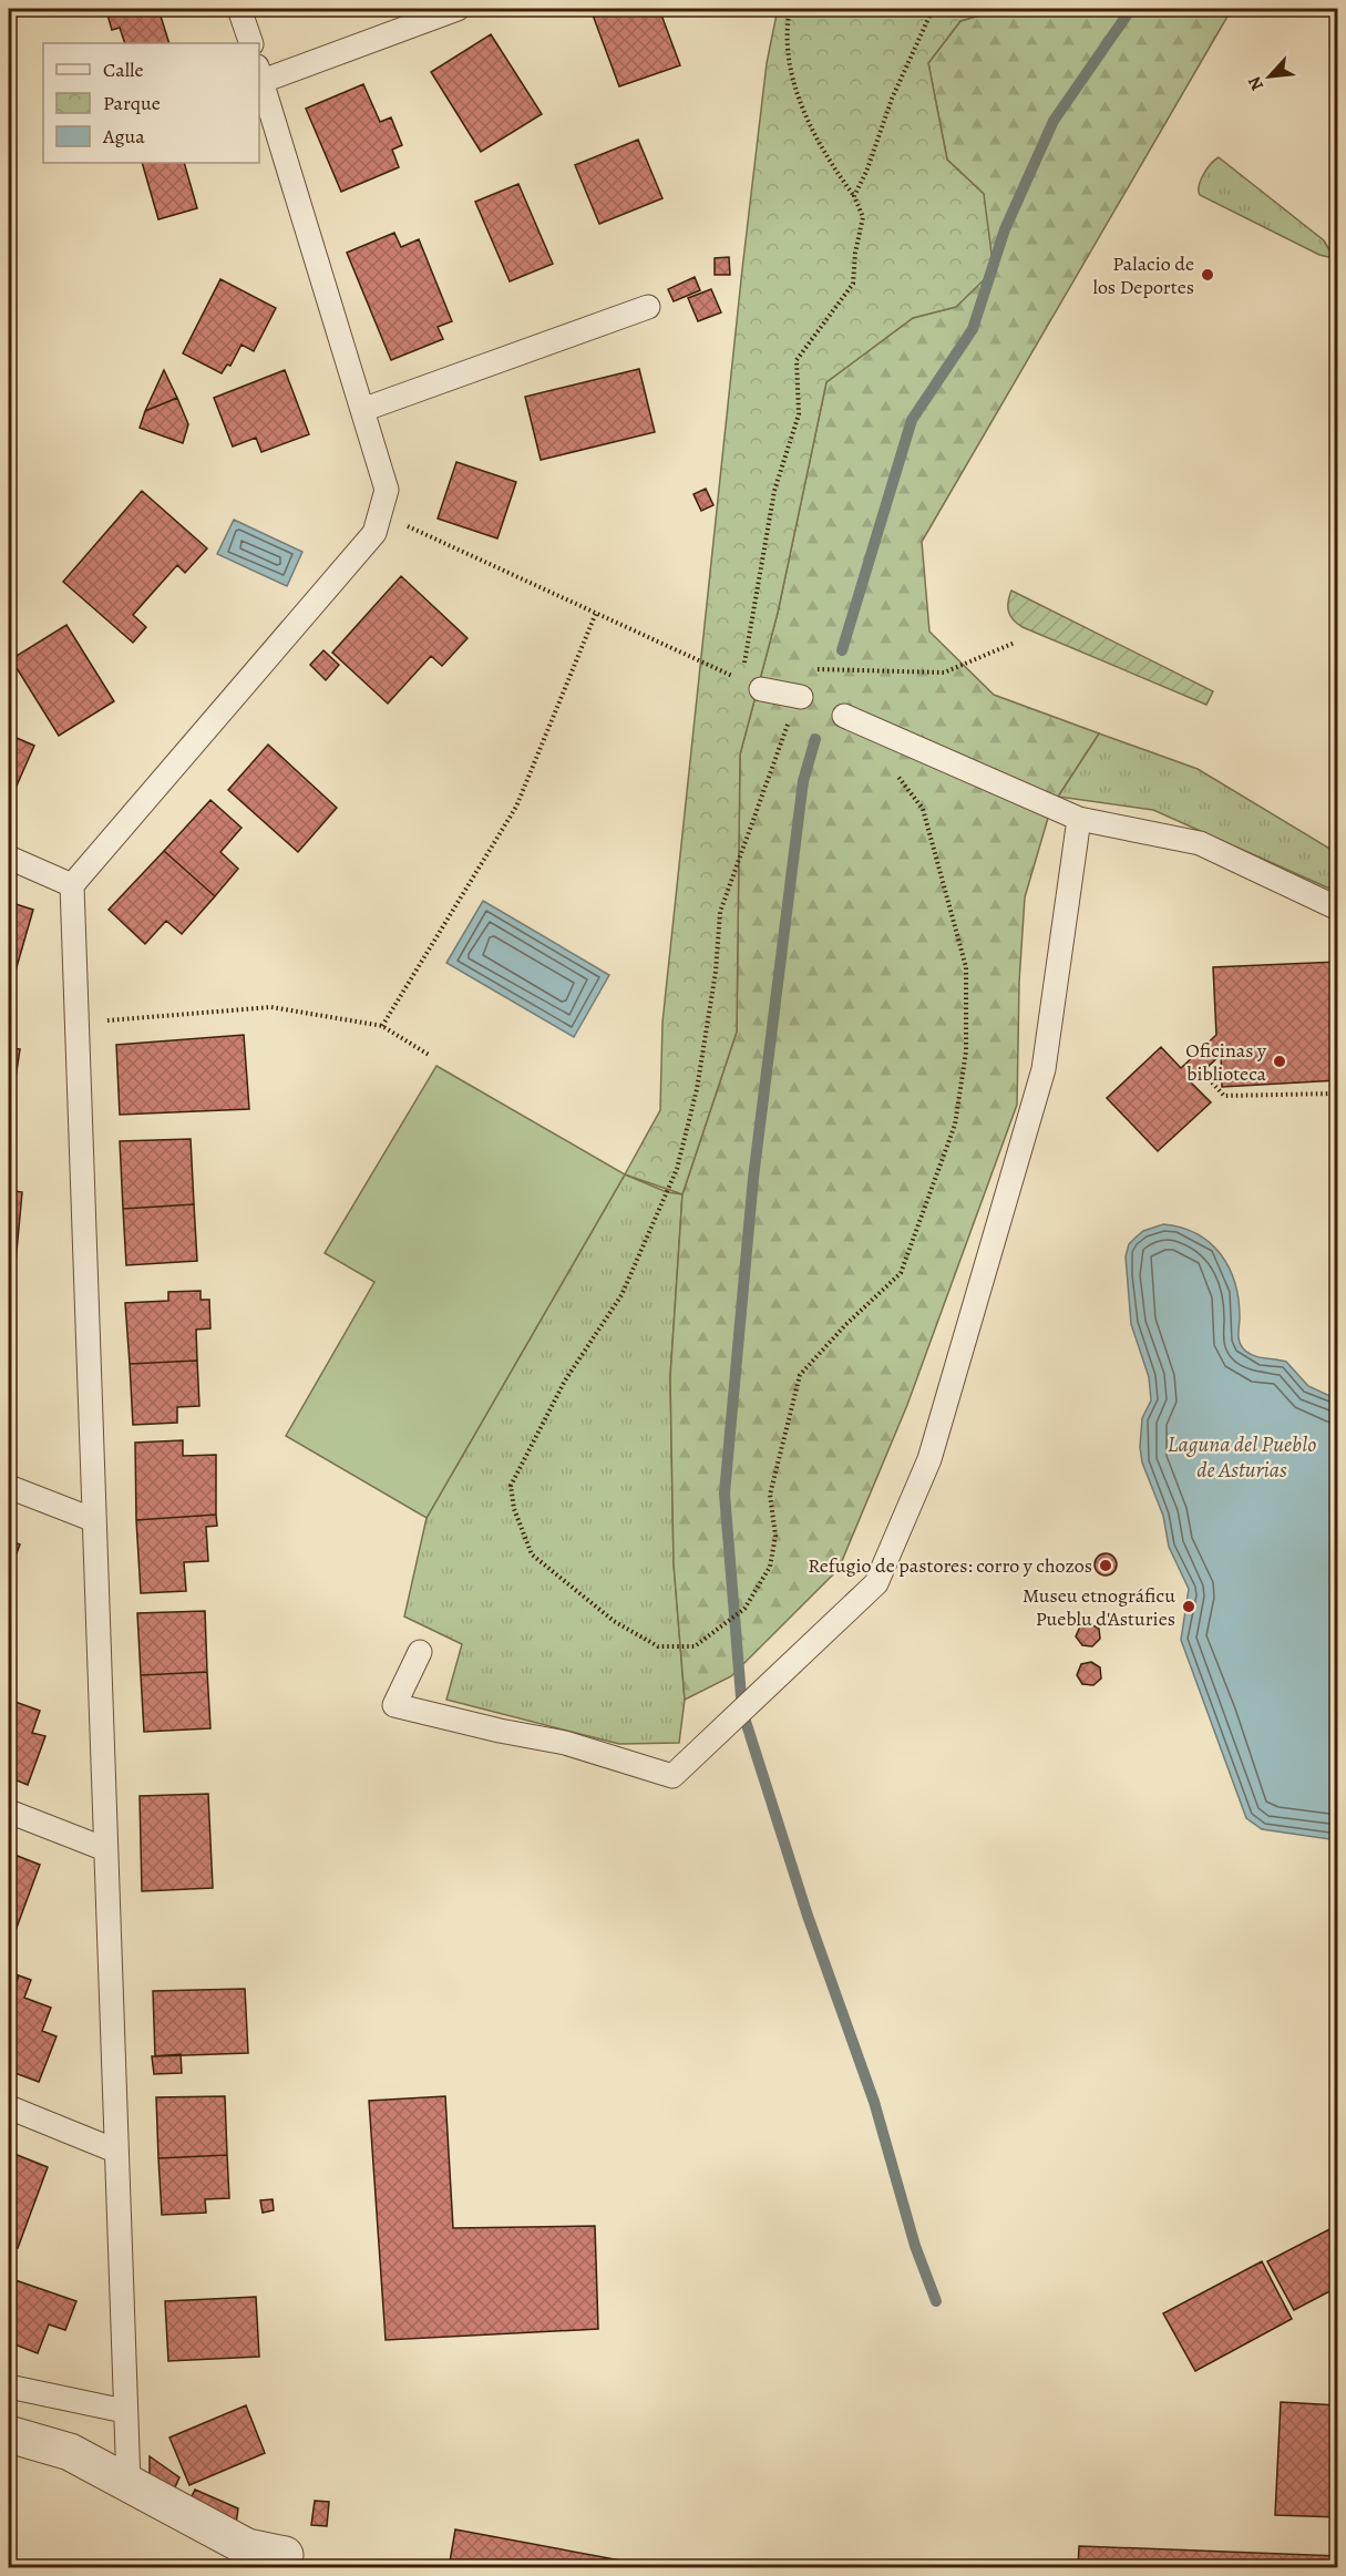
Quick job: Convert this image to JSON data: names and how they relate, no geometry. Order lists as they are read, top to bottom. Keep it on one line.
{"water":["Laguna del Pueblo de Asturias"],"places":["Palacio de los Deportes","Oficinas y biblioteca","Refugio de pastores: corro y chozos","Museu etnográficu Pueblu d'Asturies"],"legend":["Calle","Parque","Agua"],"north":"bottom left"}
